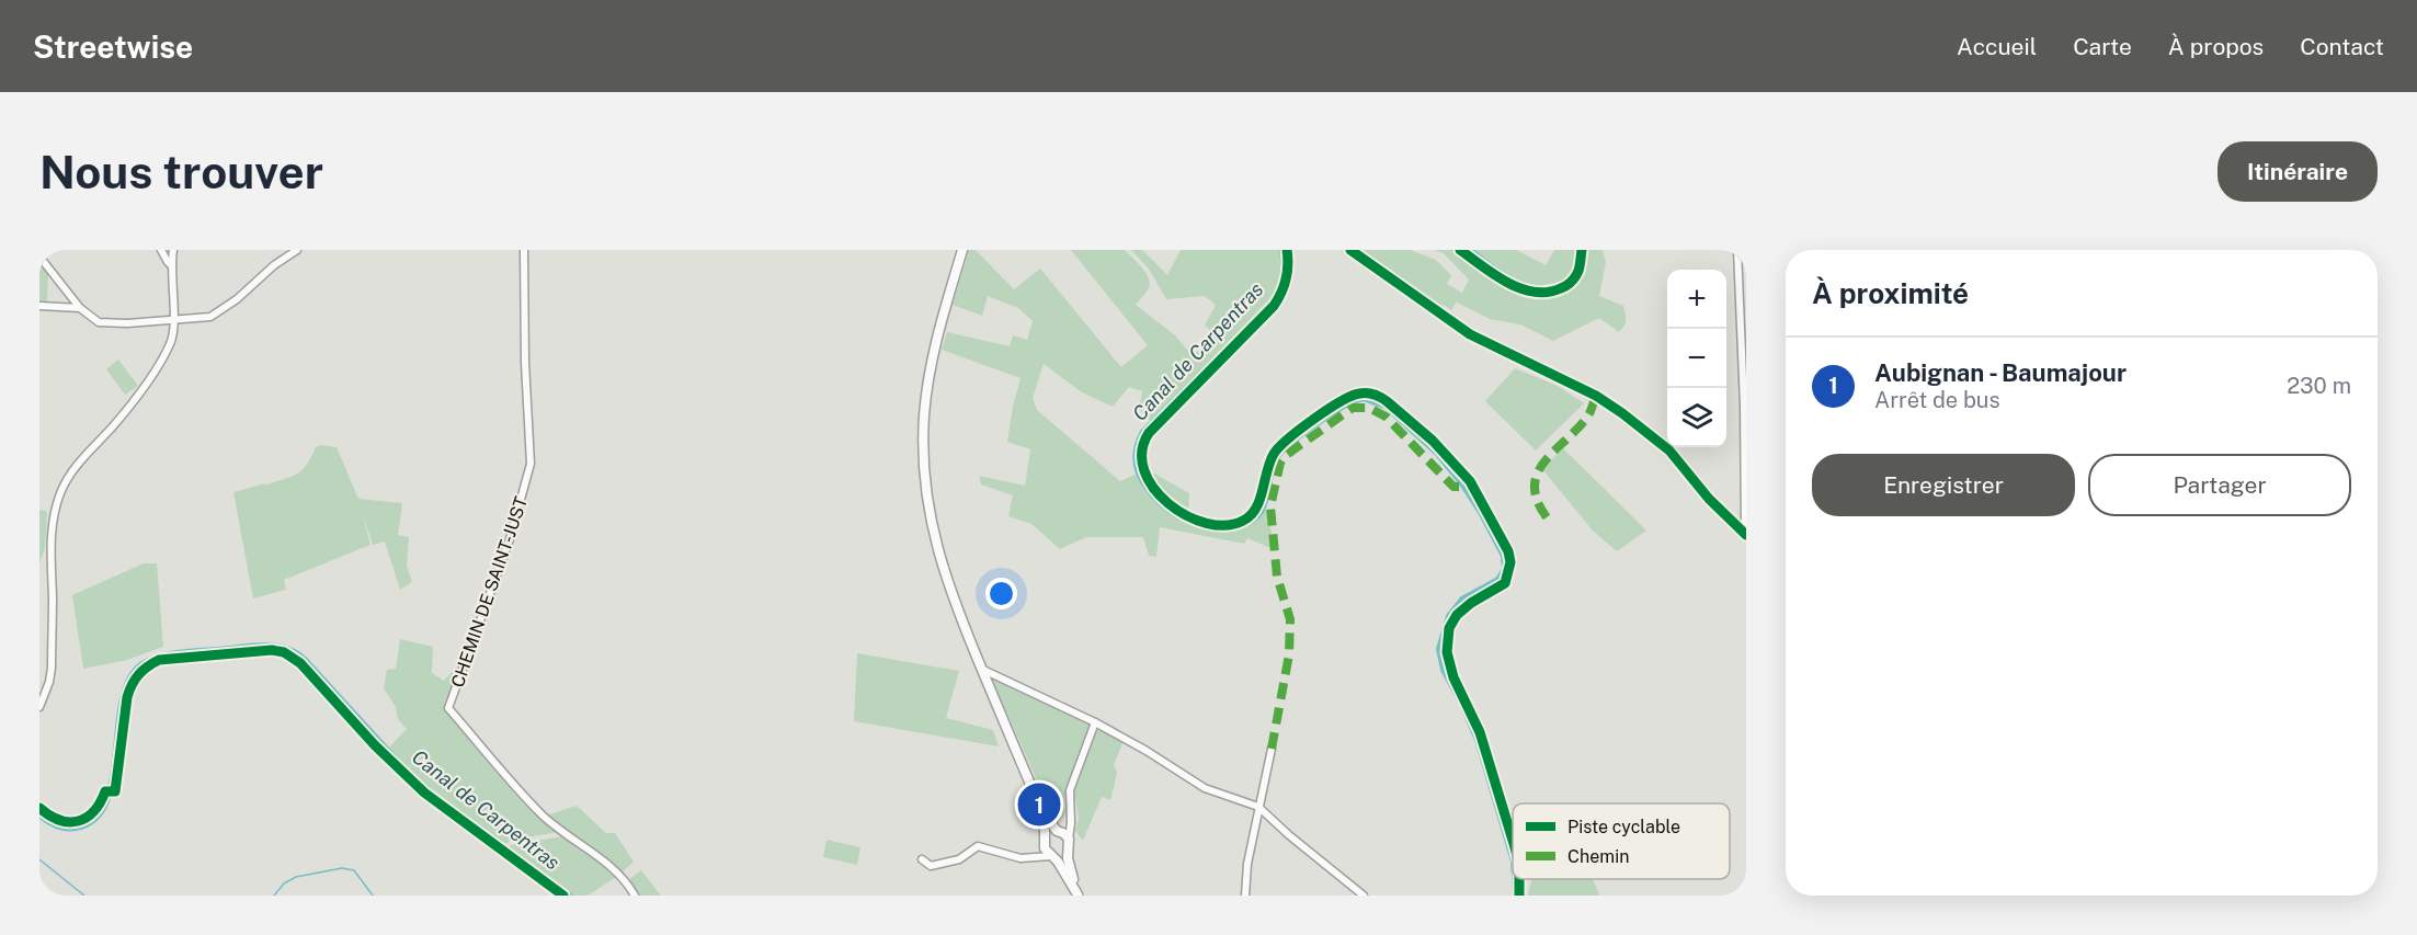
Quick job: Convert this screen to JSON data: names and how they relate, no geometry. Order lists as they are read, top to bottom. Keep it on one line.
{"streets":{"street":["CHEMIN DE SAINT-JUST"]},"water":["Canal de Carpentras"],"legend":["Piste cyclable","Chemin"],"page":{"header":"Streetwise","nav":["Accueil","Carte","À propos","Contact"],"buttons":["Itinéraire",["Enregistrer","Partager"]],"title":"Nous trouver","heading":"À proximité","map_buttons":["+","−"],"list":[{"mark":"1","name":"Aubignan - Baumajour","note":"Arrêt de bus","value":"230 m"}],"pins":"1"}}
